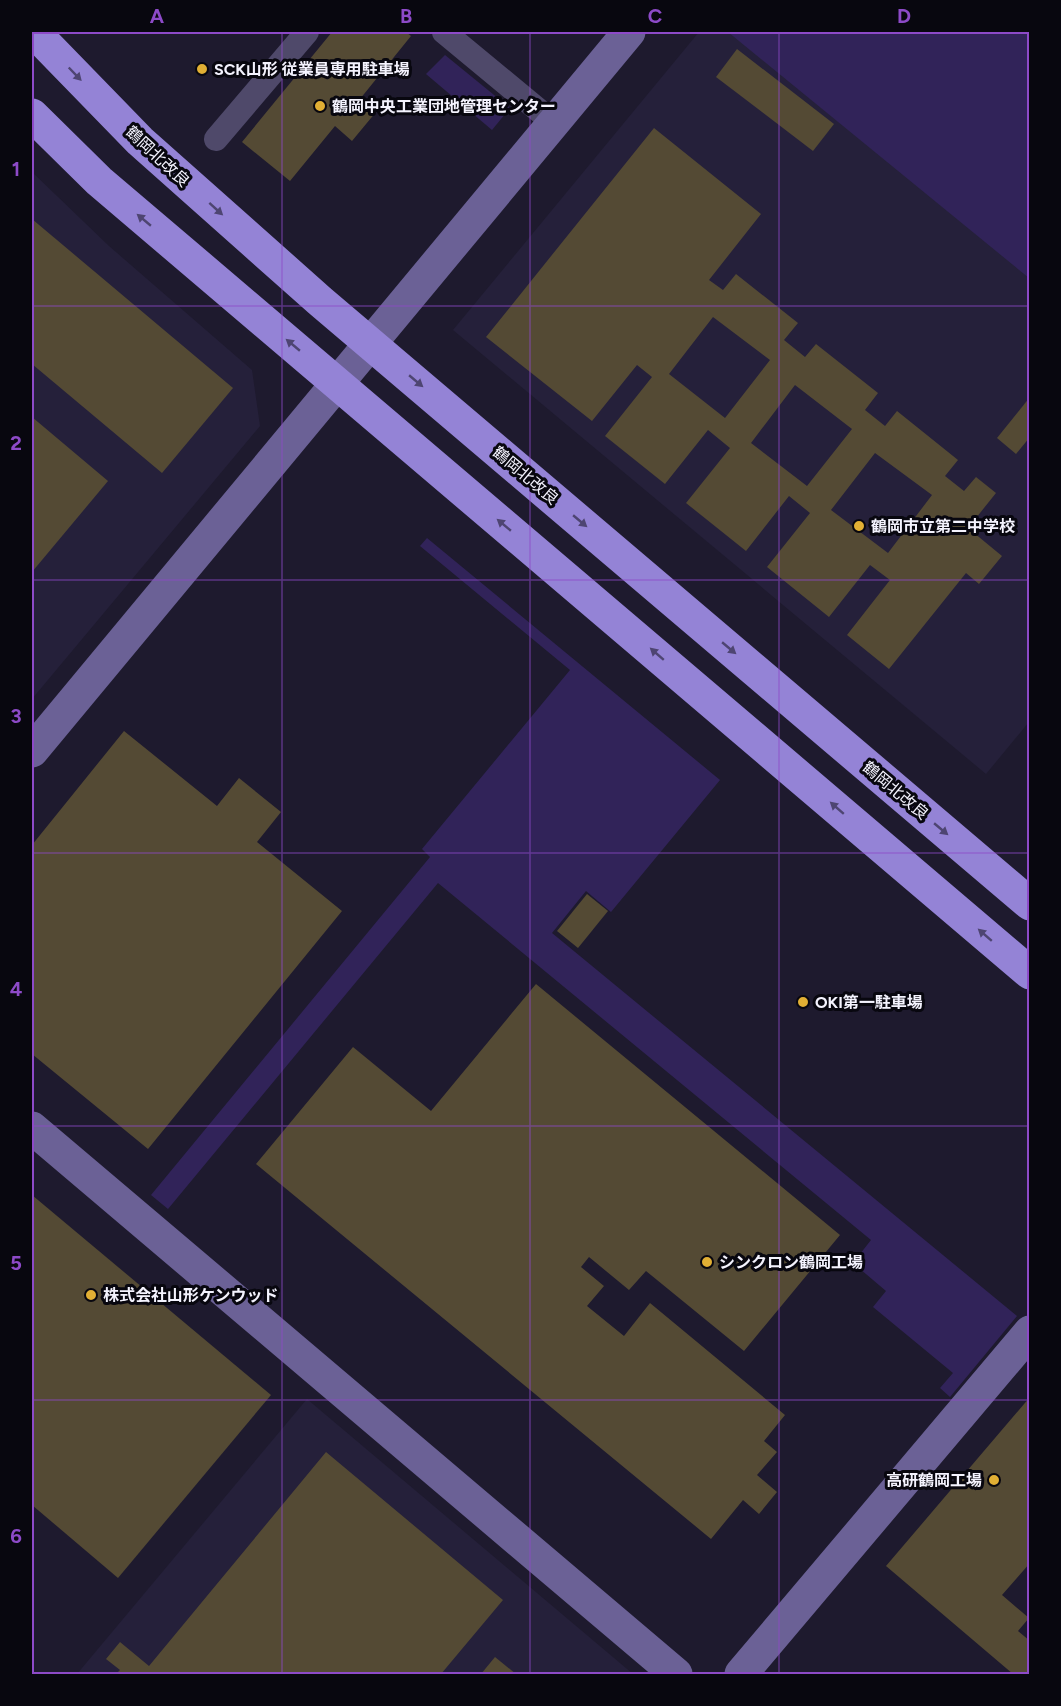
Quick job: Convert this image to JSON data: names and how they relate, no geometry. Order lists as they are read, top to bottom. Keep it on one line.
{"streets":{"highway":["鶴岡北改良"]},"places":["SCK山形 従業員専用駐車場","鶴岡中央工業団地管理センター","鶴岡市立第二中学校","OKI第一駐車場","シンクロン鶴岡工場","株式会社山形ケンウッド","高研鶴岡工場"],"grid":{"columns":["A","B","C","D"],"rows":["1","2","3","4","5","6"]}}
